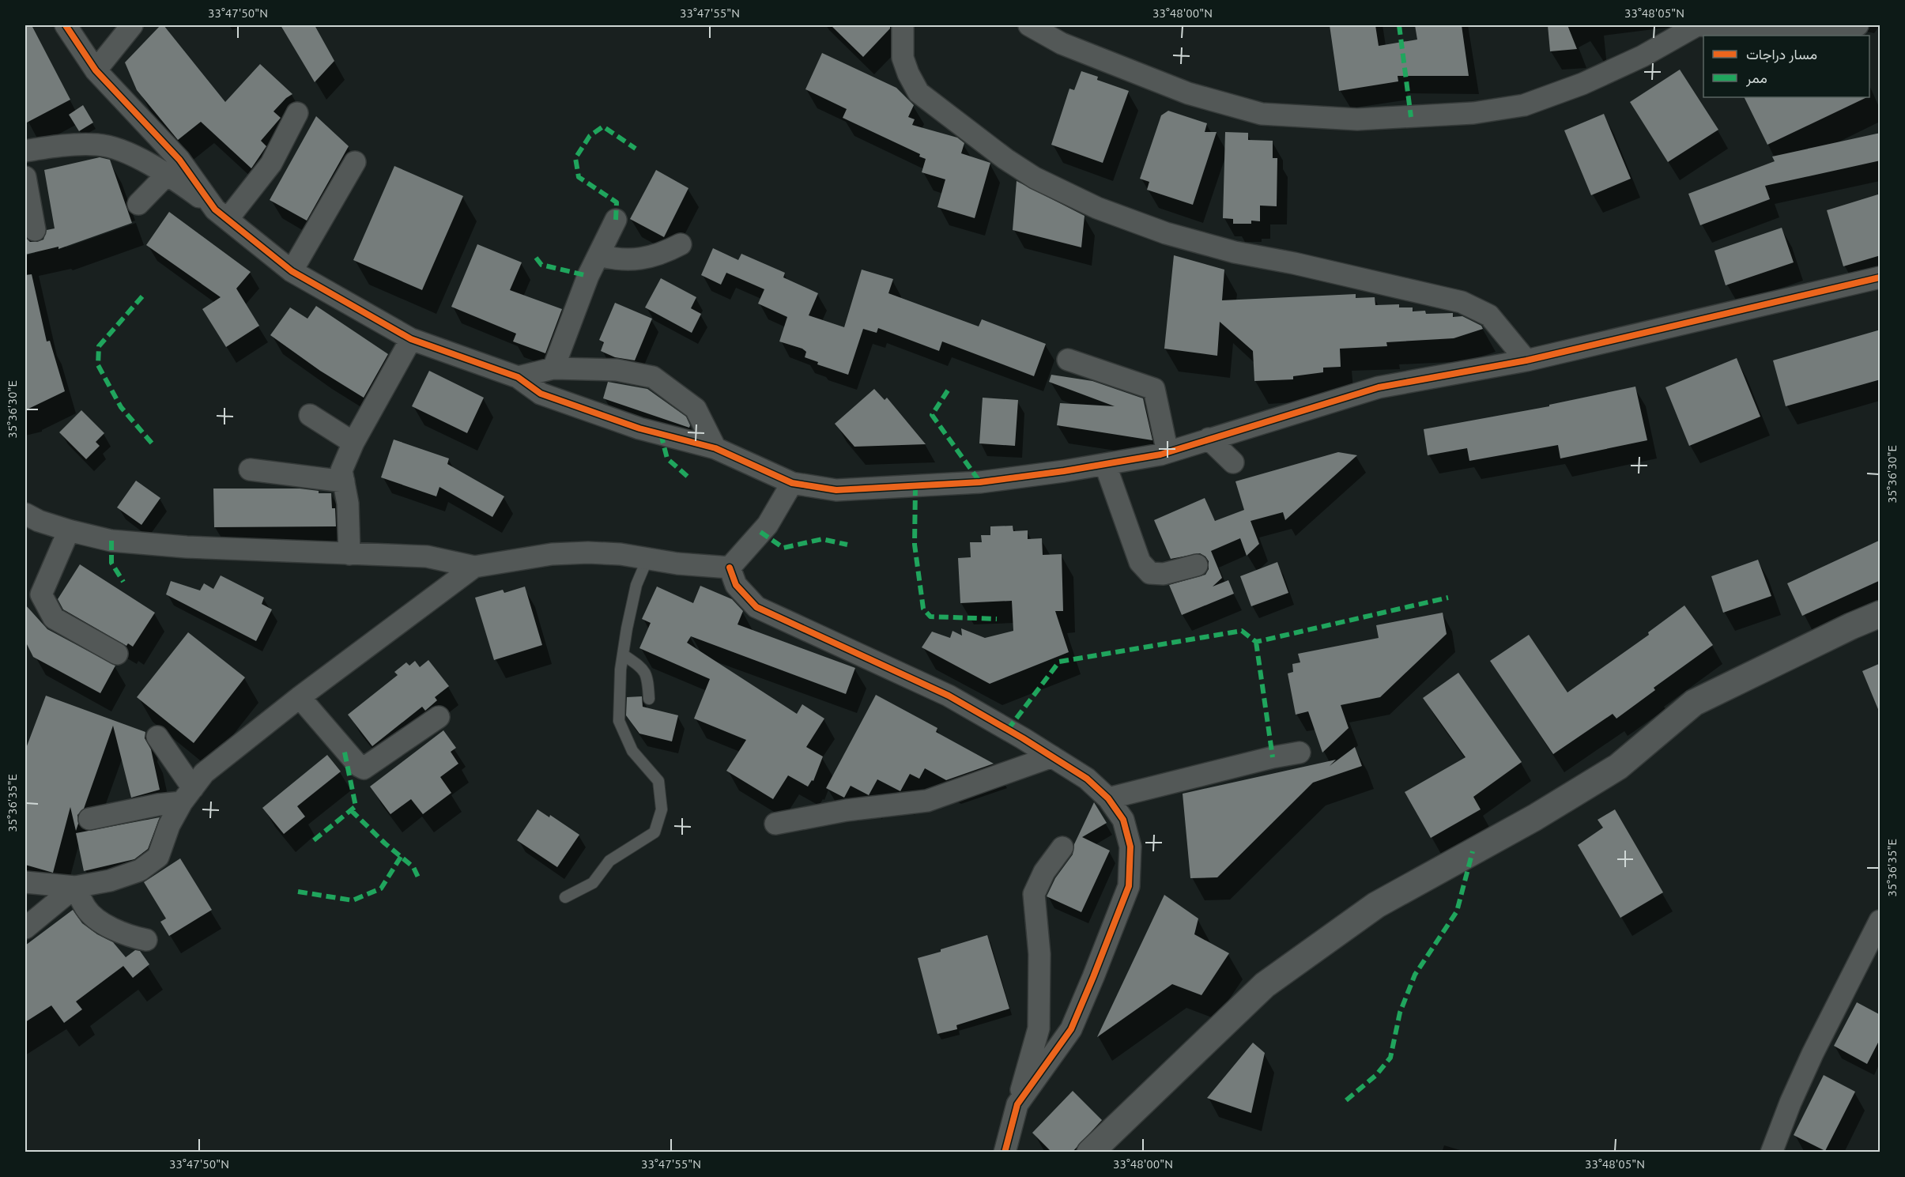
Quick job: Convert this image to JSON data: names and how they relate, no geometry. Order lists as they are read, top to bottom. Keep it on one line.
{"legend":["مسار دراجات","ممر"],"coordinates":["33°47'50\"N","33°47'55\"N","33°48'00\"N","33°48'05\"N","35°36'30\"E","35°36'35\"E"]}
